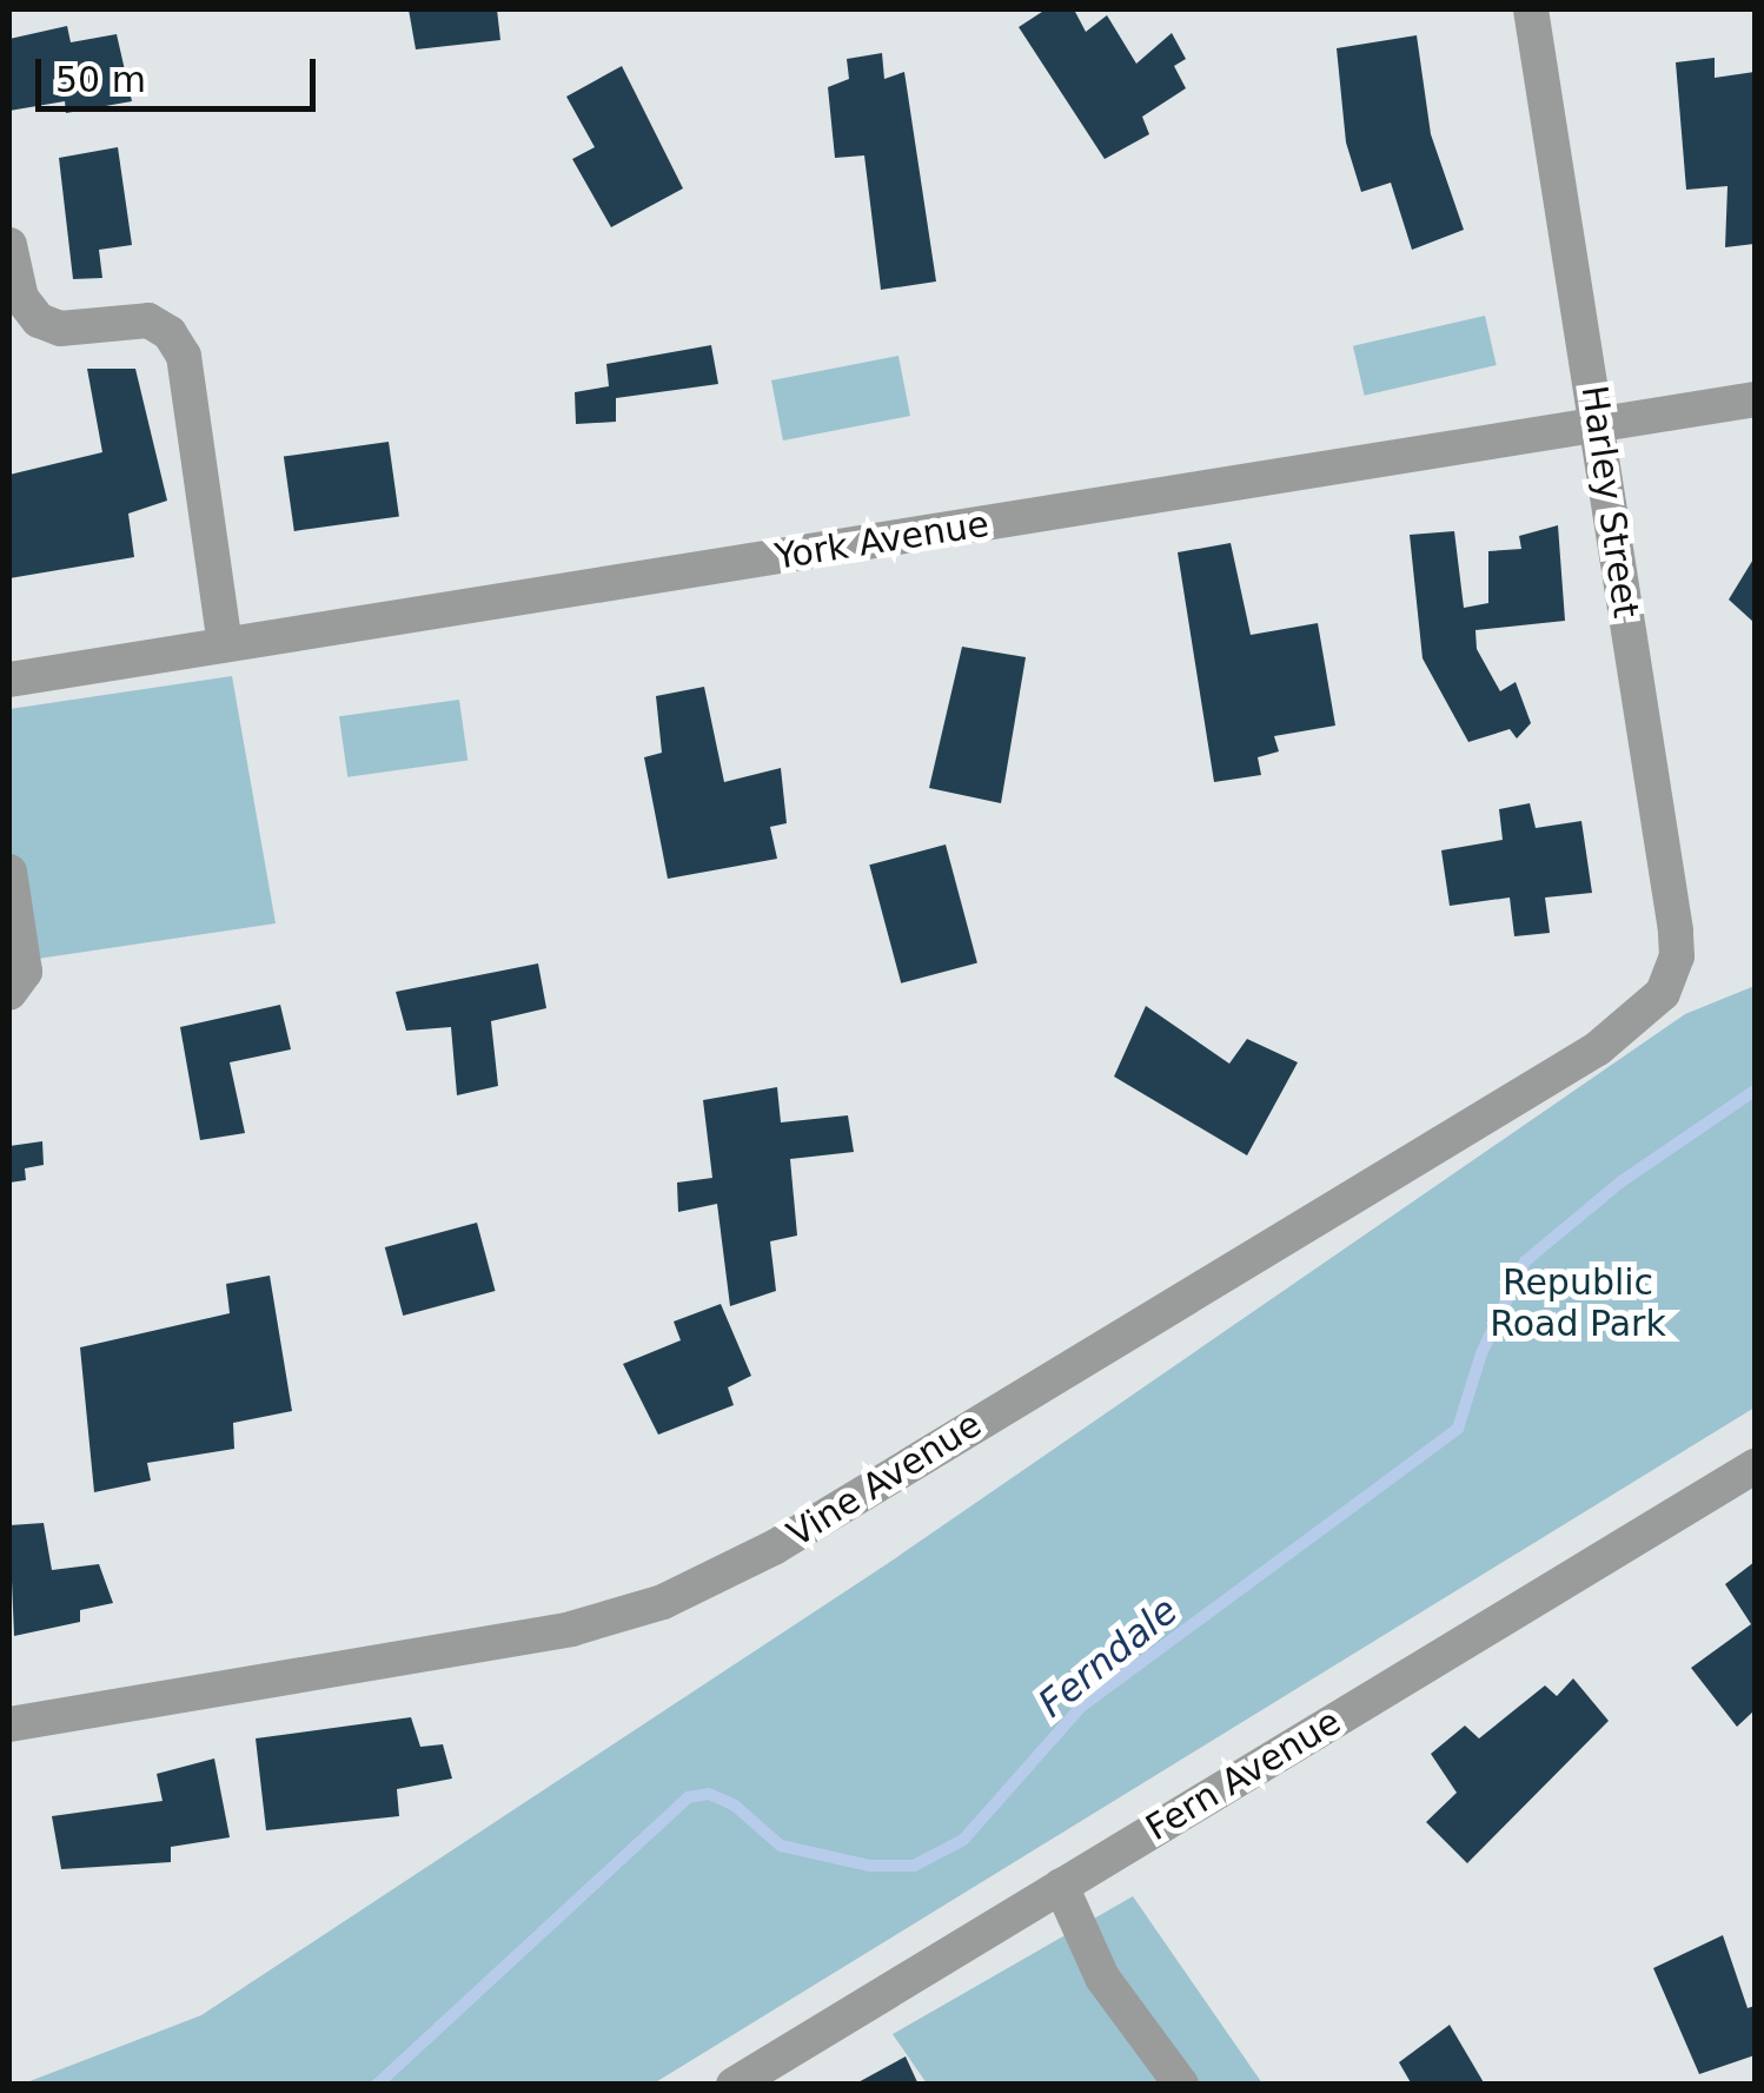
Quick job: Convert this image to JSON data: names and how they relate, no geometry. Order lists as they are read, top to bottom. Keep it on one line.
{"streets":{"street":["Harley Street","York Avenue","Vine Avenue","Fern Avenue"]},"crossings":[["Harley Street","York Avenue"],["Harley Street","Vine Avenue"]],"water":["Ferndale"],"parks":["Republic Road Park"],"scale_bar":"50 m"}
